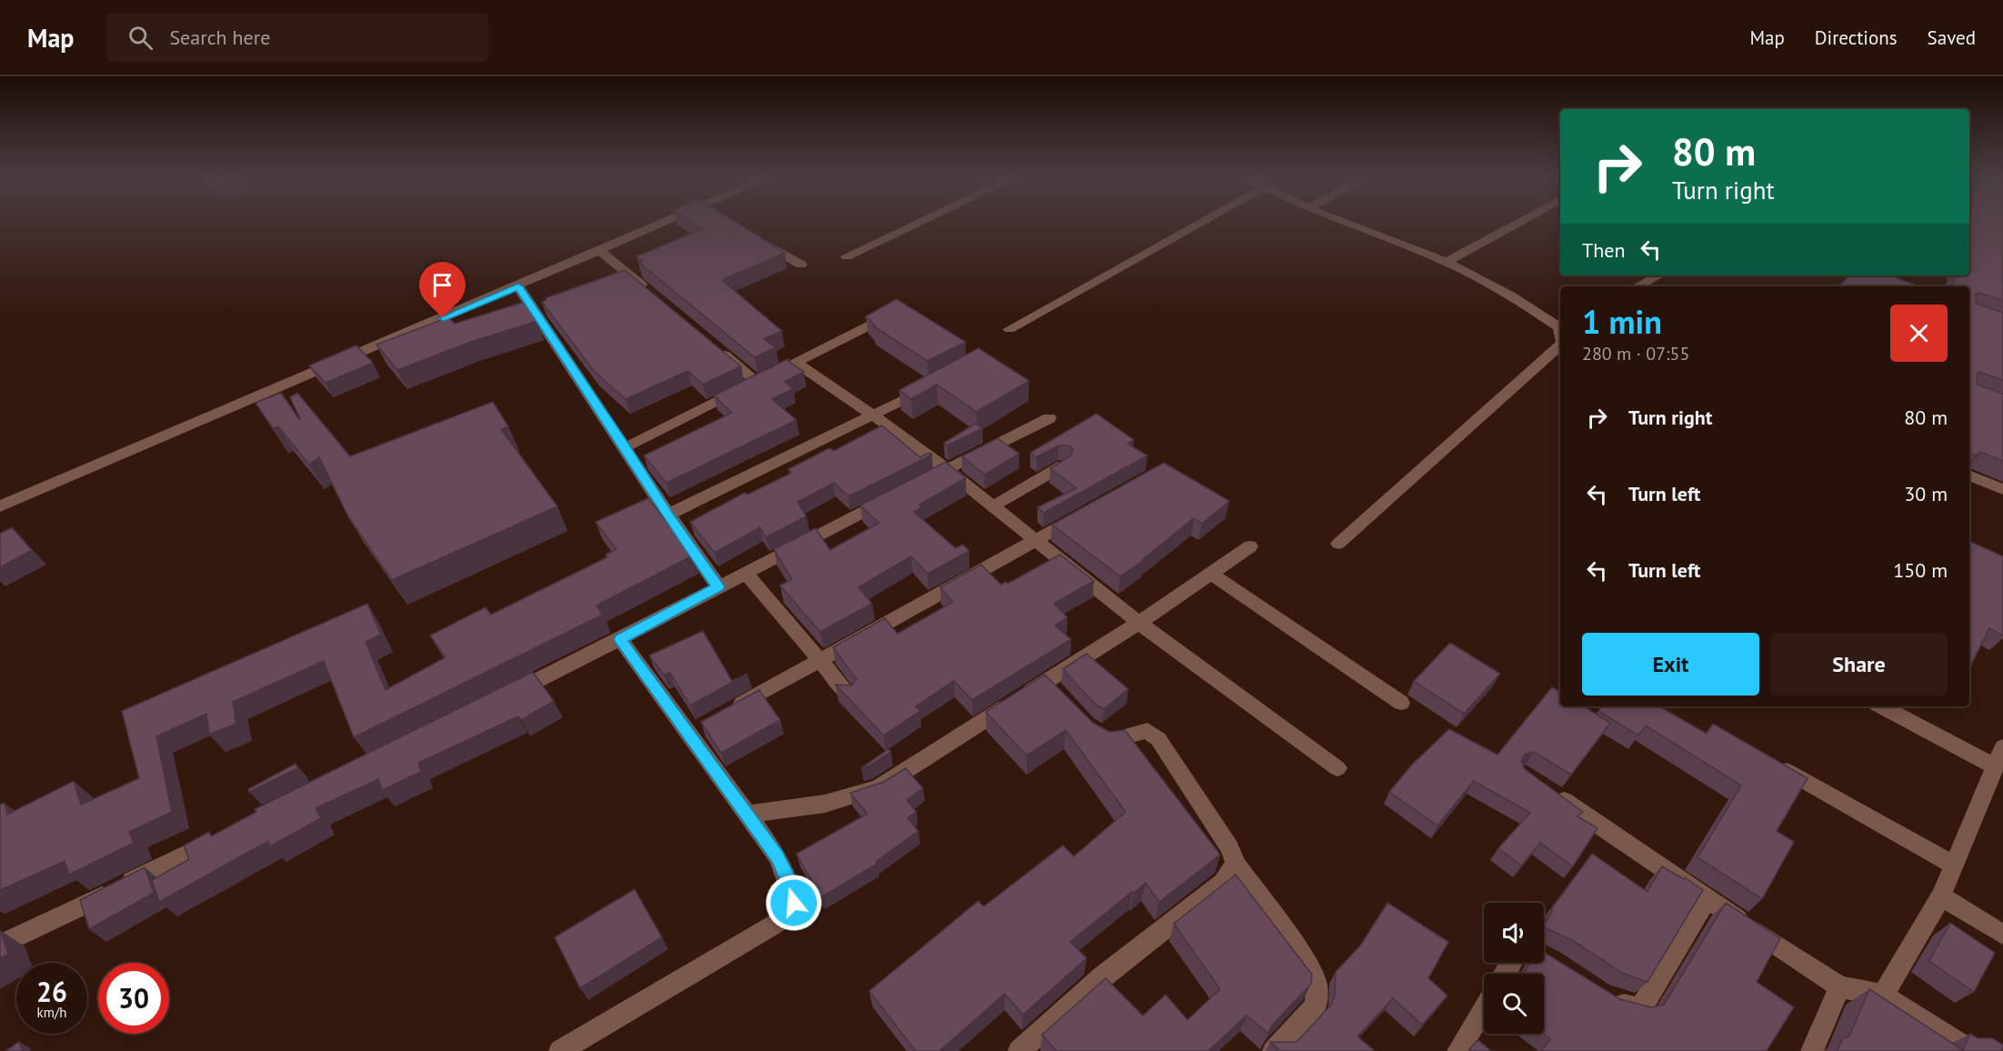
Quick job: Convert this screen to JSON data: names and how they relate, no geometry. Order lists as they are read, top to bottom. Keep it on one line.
{"page":{"header":"Map","search":"Search here","nav":["Map","Directions","Saved"],"turn":["80 m","Turn right"],"then":"Then","heading":["1 min","280 m · 07:55"],"list":[{"name":"Turn right","value":"80 m"},{"name":"Turn left","value":"30 m"},{"name":"Turn left","value":"150 m"}],"buttons":["Exit","Share"],"speed":"26 km/h","limit":"30"}}
